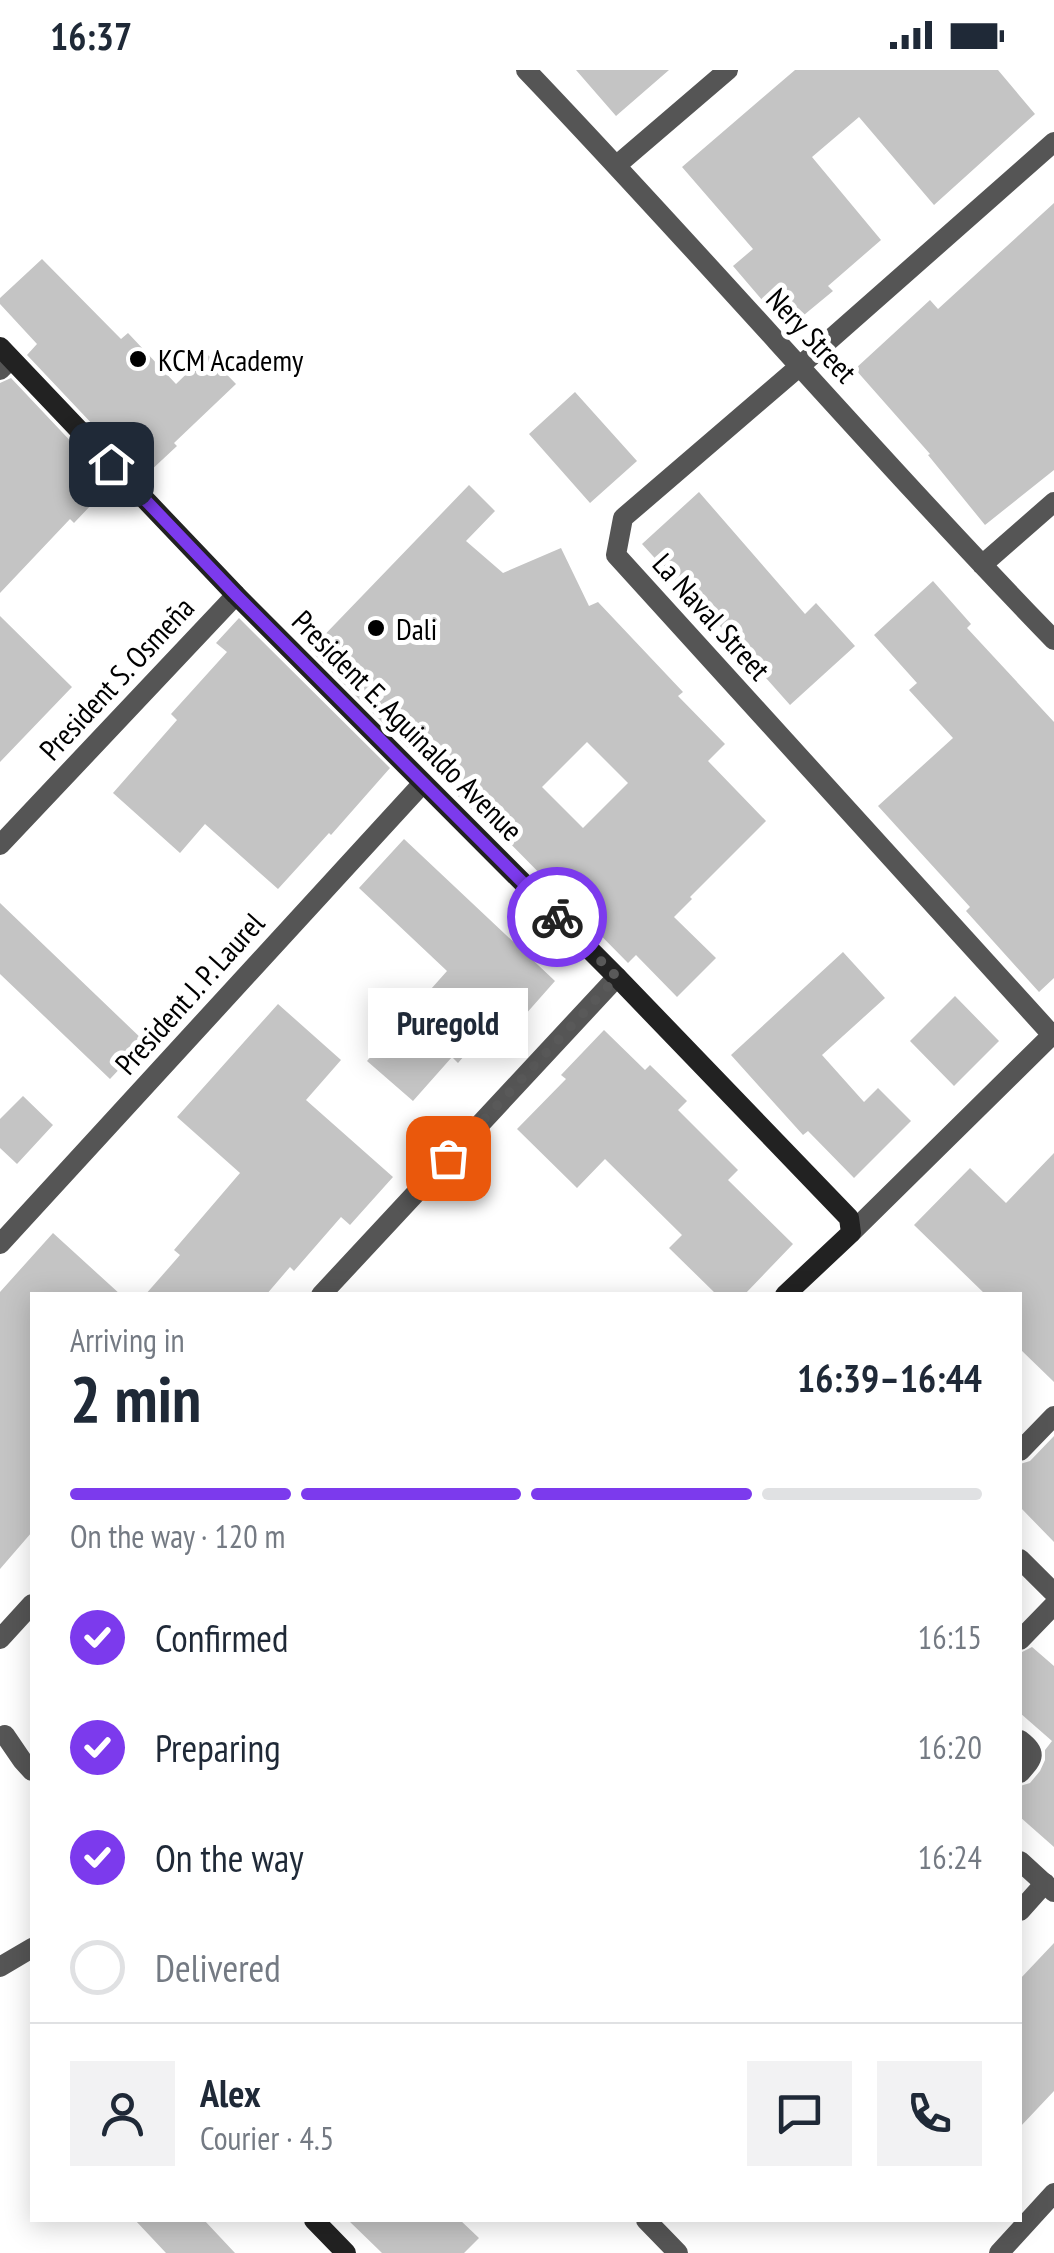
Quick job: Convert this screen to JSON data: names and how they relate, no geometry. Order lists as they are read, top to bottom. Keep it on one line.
{"streets":{"main road":["President E. Aguinaldo Avenue"],"street":["Nery Street","La Naval Street","President S. Osmeña","President J. P. Laurel"]},"crossings":[["Nery Street","La Naval Street"],["President S. Osmeña","President E. Aguinaldo Avenue"],["President E. Aguinaldo Avenue","President J. P. Laurel"]],"places":["KCM Academy","Dali","Puregold"],"page":{"status":"16:37","bubble":"Puregold","heading":["2 min","Arriving in","16:39–16:44"],"panel":["Alex","Courier · 4.5"],"bar":"On the way · 120 m","list":[["Confirmed","16:15"],["Preparing","16:20"],["On the way","16:24"],"Delivered"]}}
